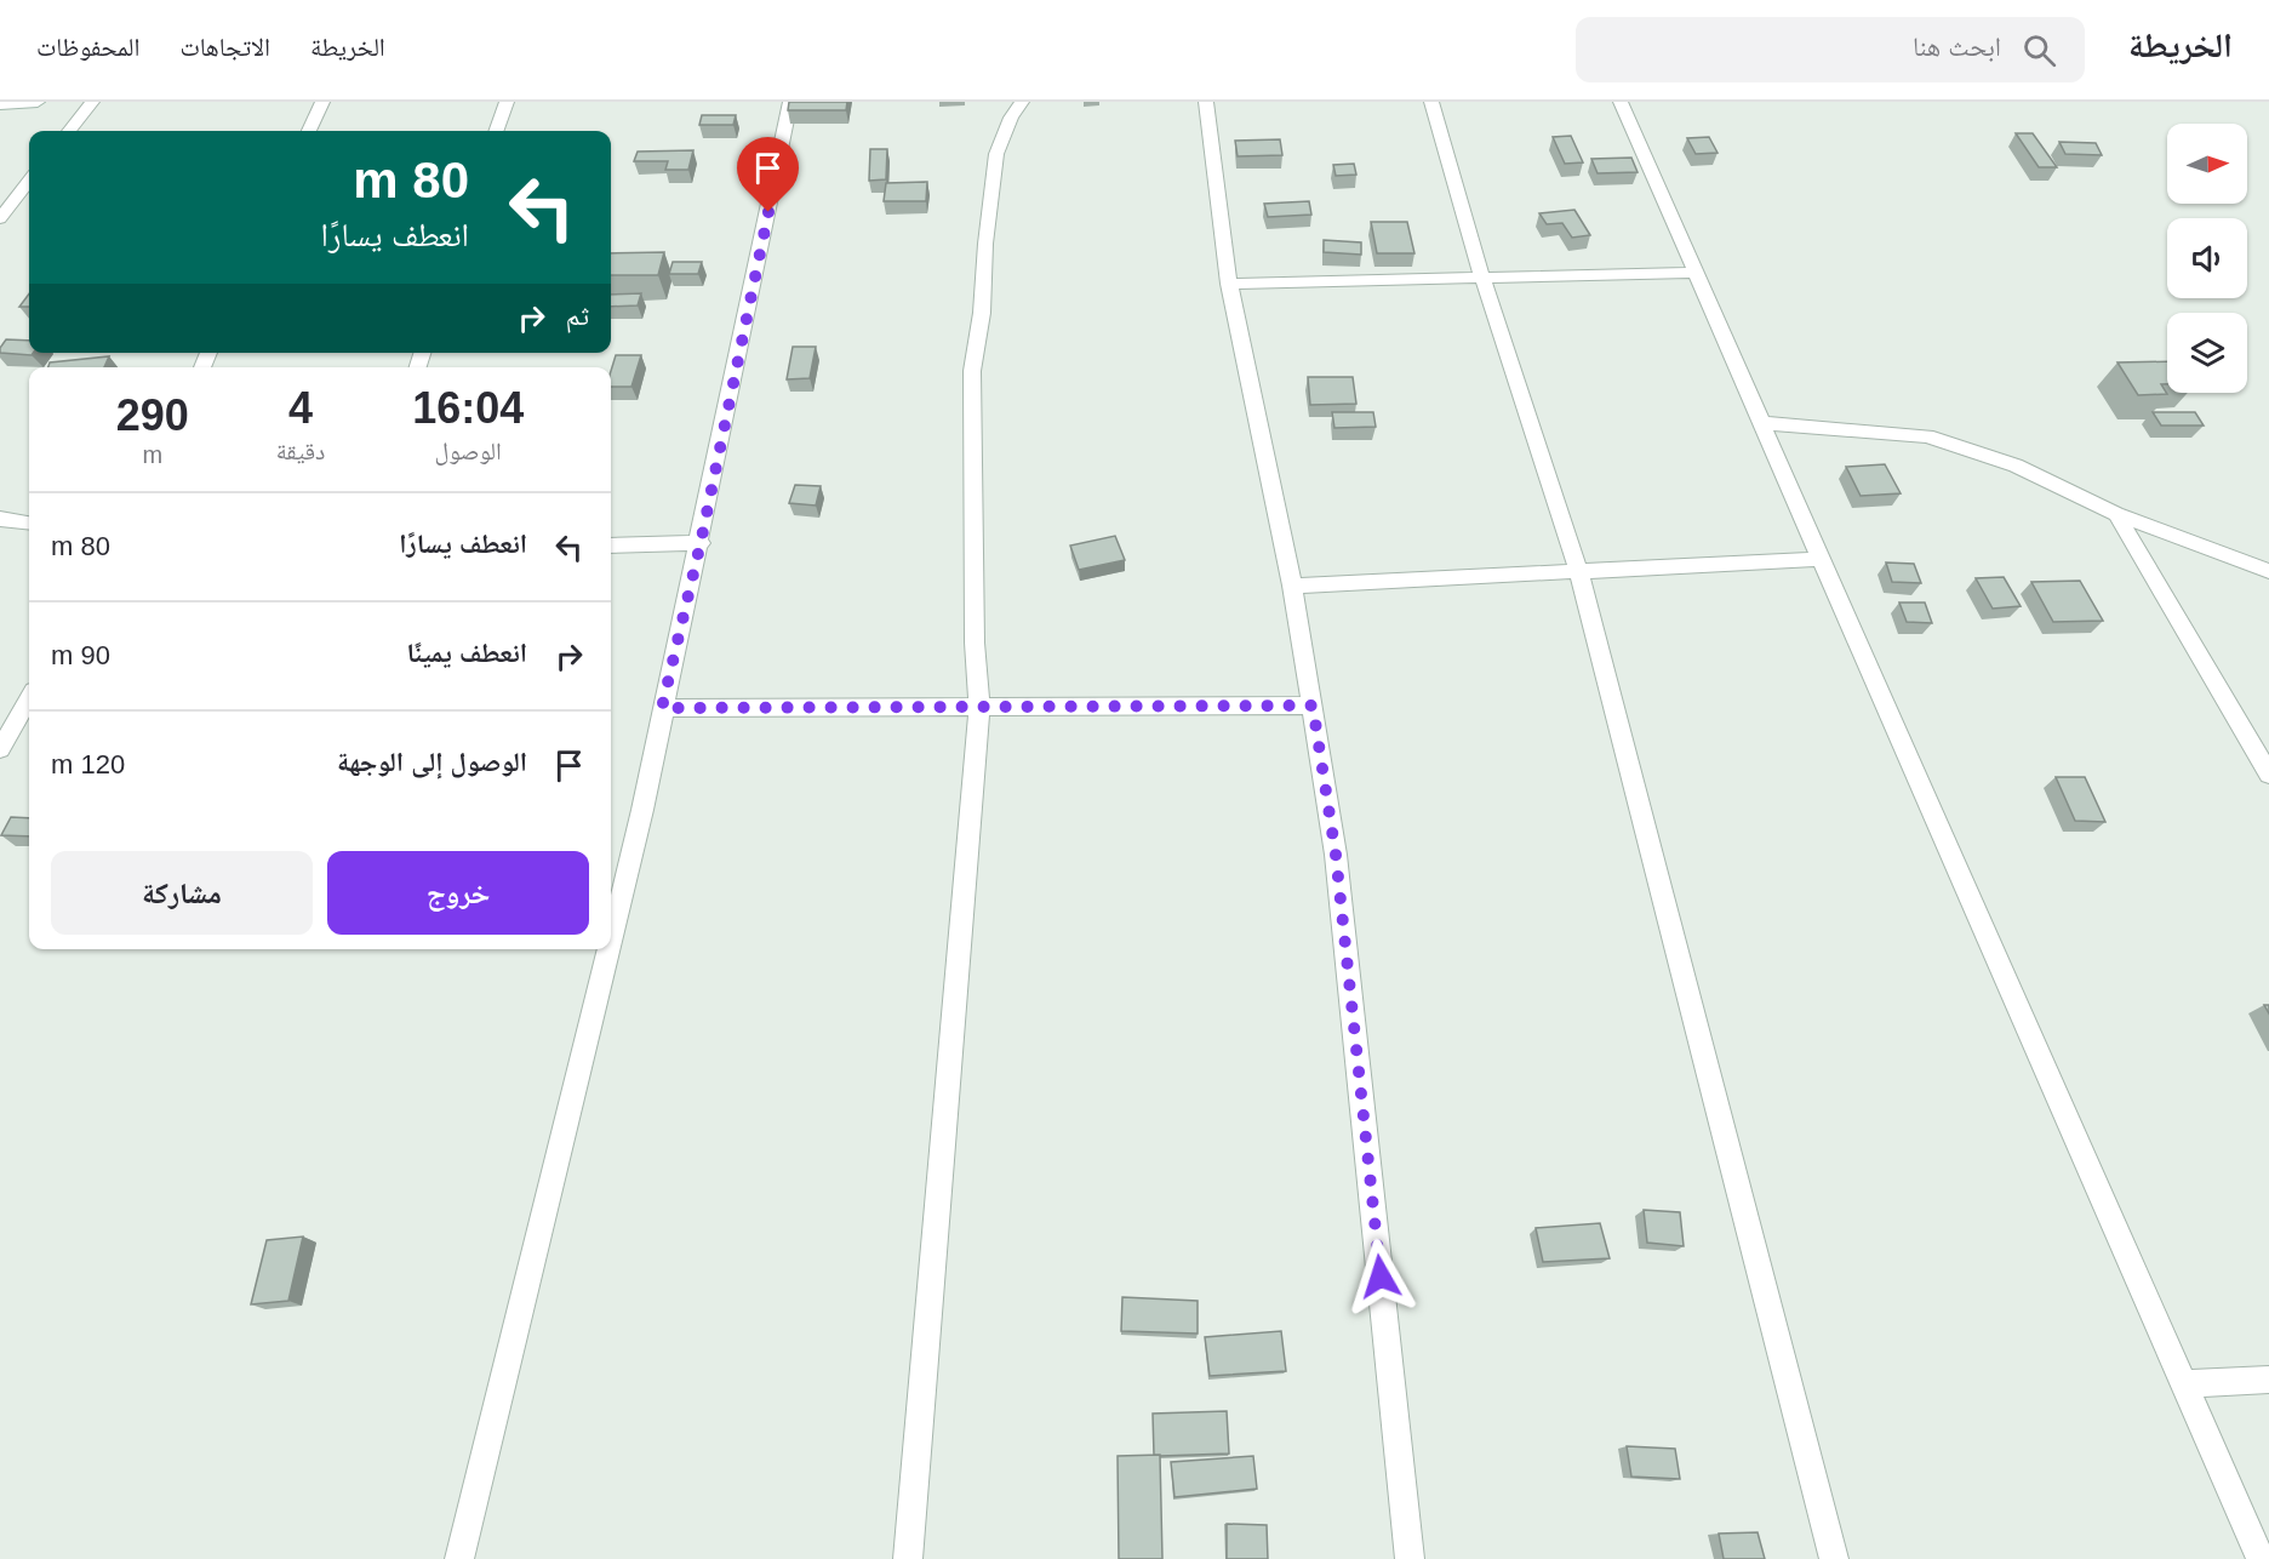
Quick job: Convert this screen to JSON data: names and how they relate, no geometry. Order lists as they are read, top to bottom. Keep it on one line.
{"north":"right","page":{"header":"الخريطة","search":"ابحث هنا","nav":["الخريطة","الاتجاهات","المحفوظات"],"turn":["80 m","انعطف يسارًا"],"then":"ثم","eta":["16:04","الوصول","4","دقيقة","290","m"],"list":[{"name":"انعطف يسارًا","value":"80 m"},{"name":"انعطف يمينًا","value":"90 m"},{"name":"الوصول إلى الوجهة","value":"120 m"}],"buttons":["خروج","مشاركة"]}}
